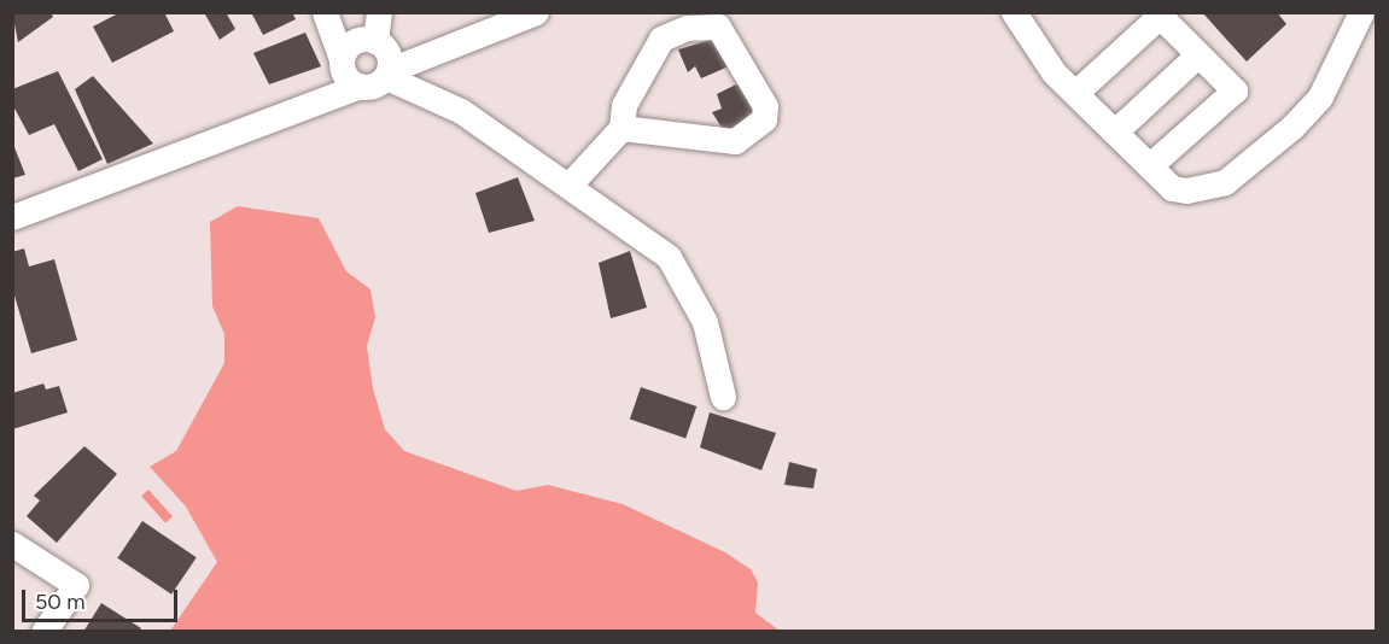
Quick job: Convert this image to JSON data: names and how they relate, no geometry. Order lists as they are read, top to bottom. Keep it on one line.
{"scale_bar":"50 m"}
